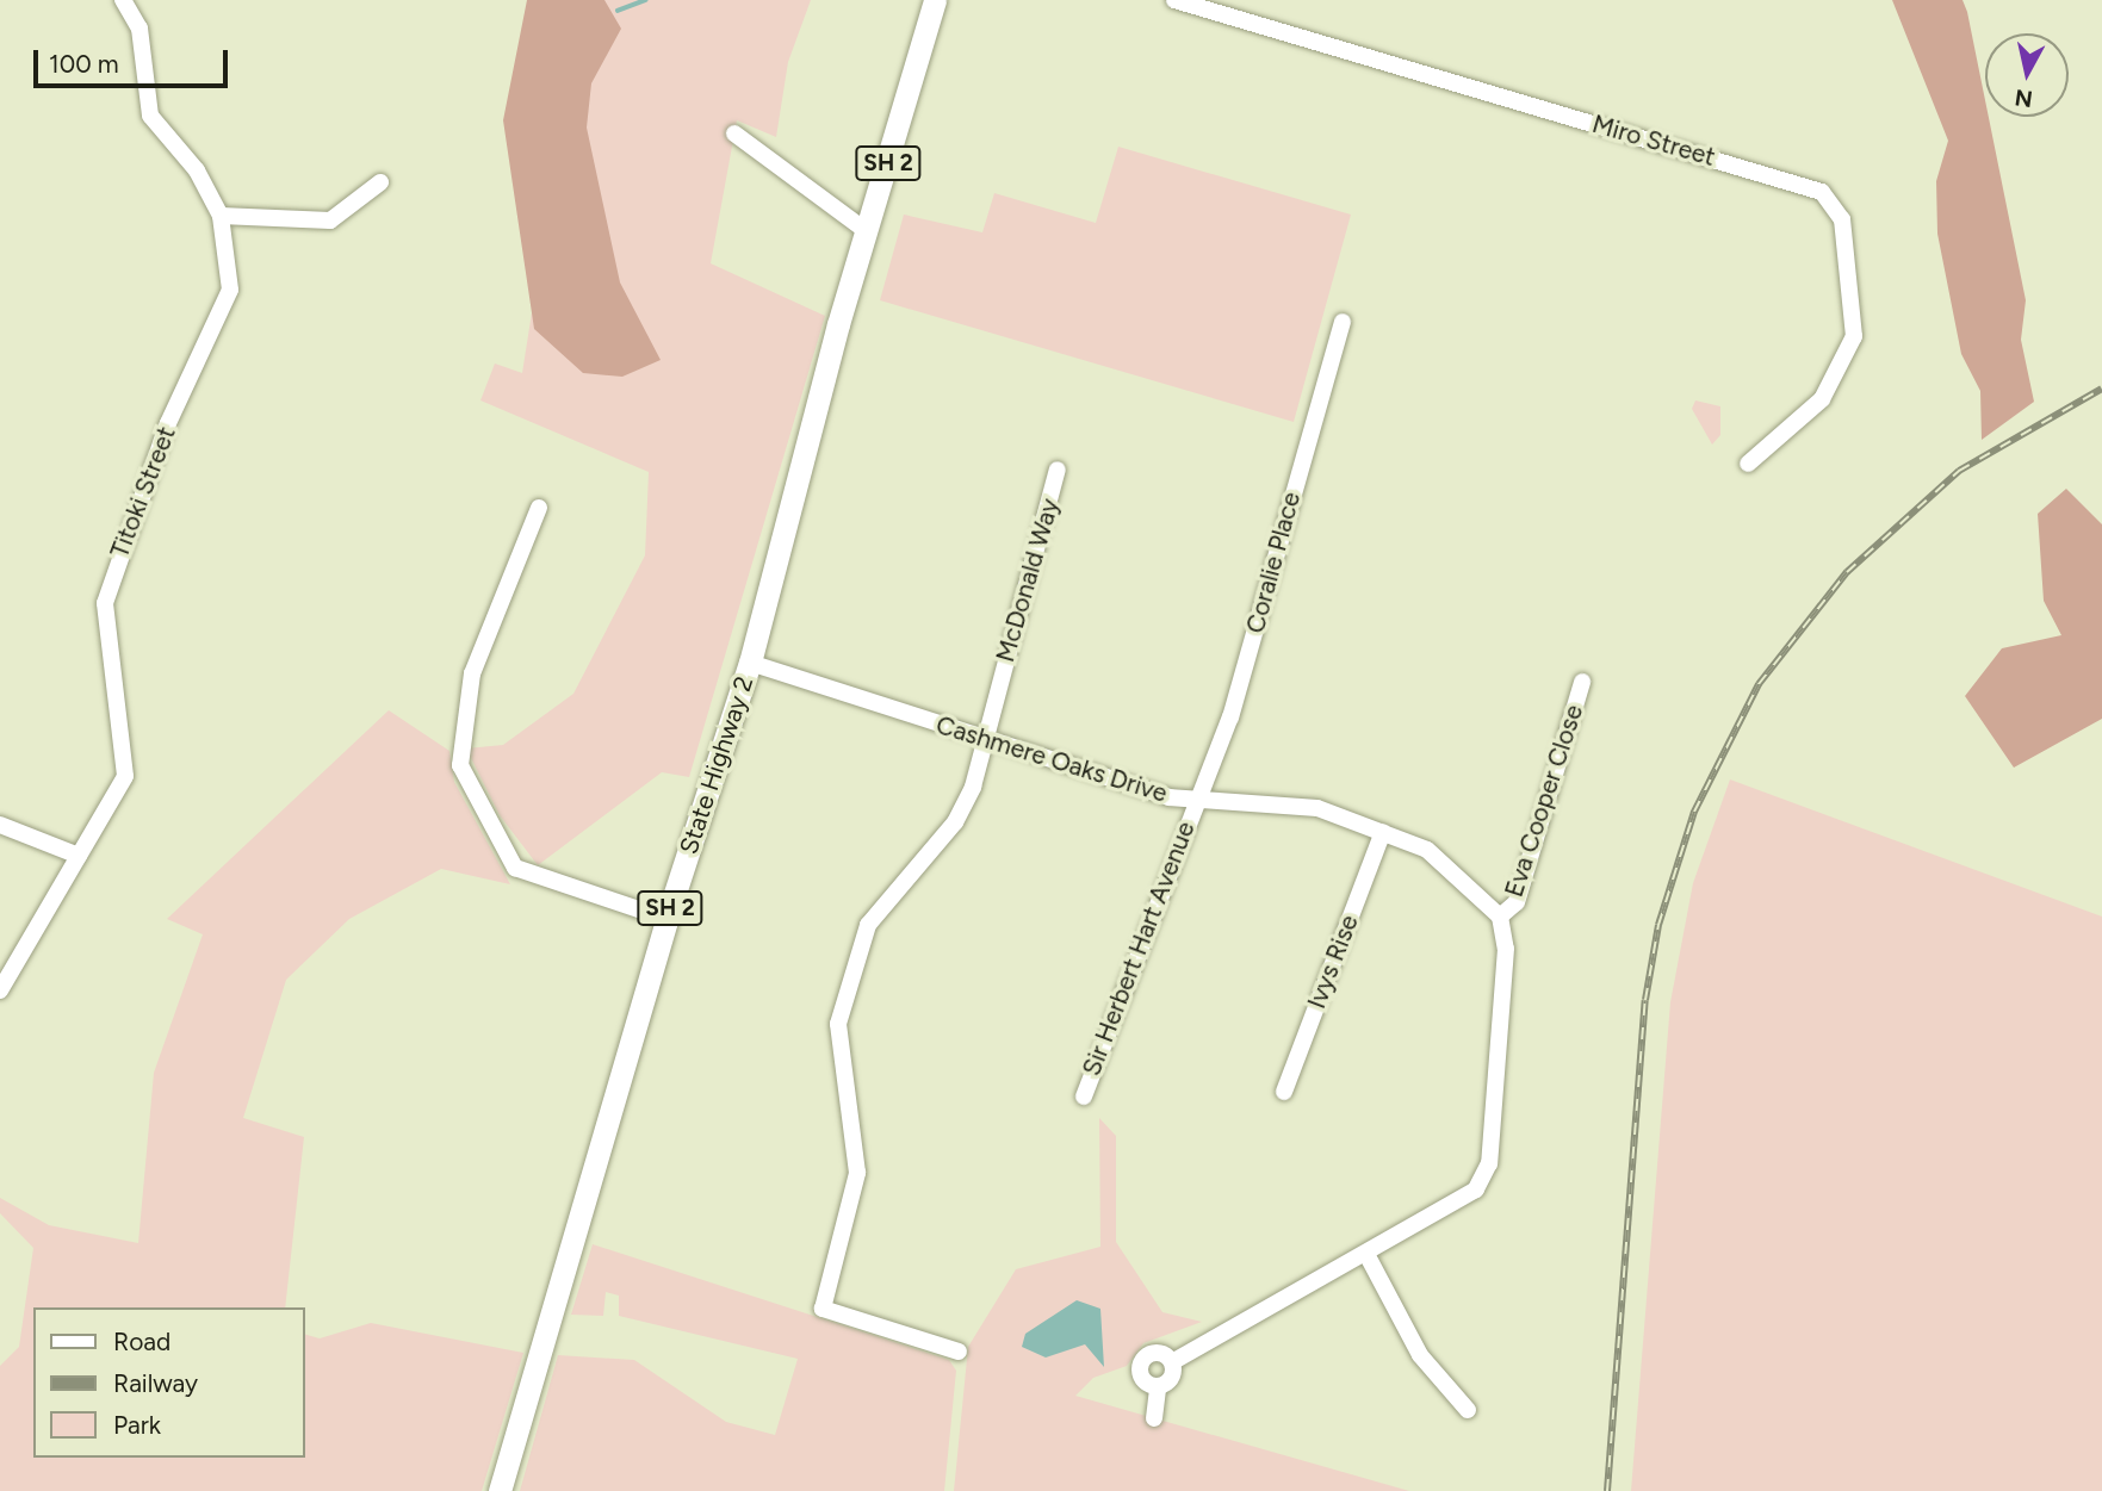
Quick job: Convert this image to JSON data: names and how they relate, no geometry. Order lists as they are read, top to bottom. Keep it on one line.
{"streets":{"highway":["SH 2","State Highway 2"],"street":["Miro Street","Titoki Street","Coralie Place","McDonald Way","Cashmere Oaks Drive","Eva Cooper Close","Sir Herbert Hart Avenue","Ivys Rise"]},"crossings":[["SH 2","State Highway 2"],["Coralie Place","Cashmere Oaks Drive"],["Coralie Place","Sir Herbert Hart Avenue"],["McDonald Way","Cashmere Oaks Drive"],["Cashmere Oaks Drive","State Highway 2"],["Cashmere Oaks Drive","Eva Cooper Close"],["Cashmere Oaks Drive","Sir Herbert Hart Avenue"],["Cashmere Oaks Drive","Ivys Rise"]],"legend":["Road","Railway","Park"],"scale_bar":"100 m","north":"bottom"}
